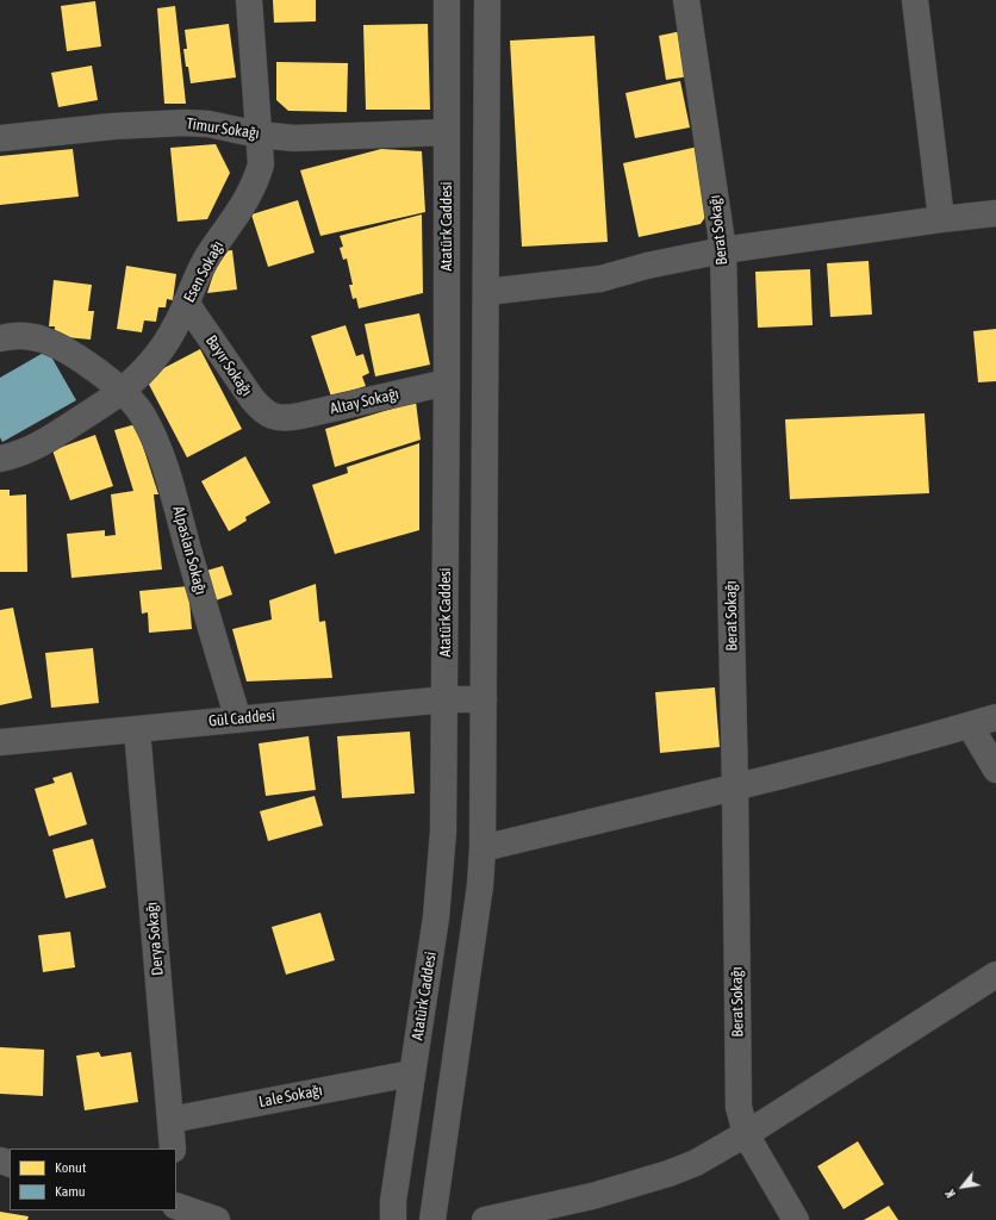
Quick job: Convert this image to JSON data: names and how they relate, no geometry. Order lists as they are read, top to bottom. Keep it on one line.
{"streets":{"street":["Timur Sokağı","Atatürk Caddesi","Berat Sokağı","Esen Sokağı","Bayır Sokağı","Altay Sokağı","Alpaslan Sokağı","Gül Caddesi","Derya Sokağı","Lale Sokağı"]},"crossings":[["Timur Sokağı","Atatürk Caddesi"],["Timur Sokağı","Esen Sokağı"],["Atatürk Caddesi","Altay Sokağı"],["Atatürk Caddesi","Gül Caddesi"],["Atatürk Caddesi","Lale Sokağı"],["Esen Sokağı","Bayır Sokağı"],["Esen Sokağı","Alpaslan Sokağı"],["Bayır Sokağı","Altay Sokağı"],["Alpaslan Sokağı","Gül Caddesi"],["Gül Caddesi","Derya Sokağı"],["Derya Sokağı","Lale Sokağı"]],"legend":["Konut","Kamu"],"north":"bottom left"}
